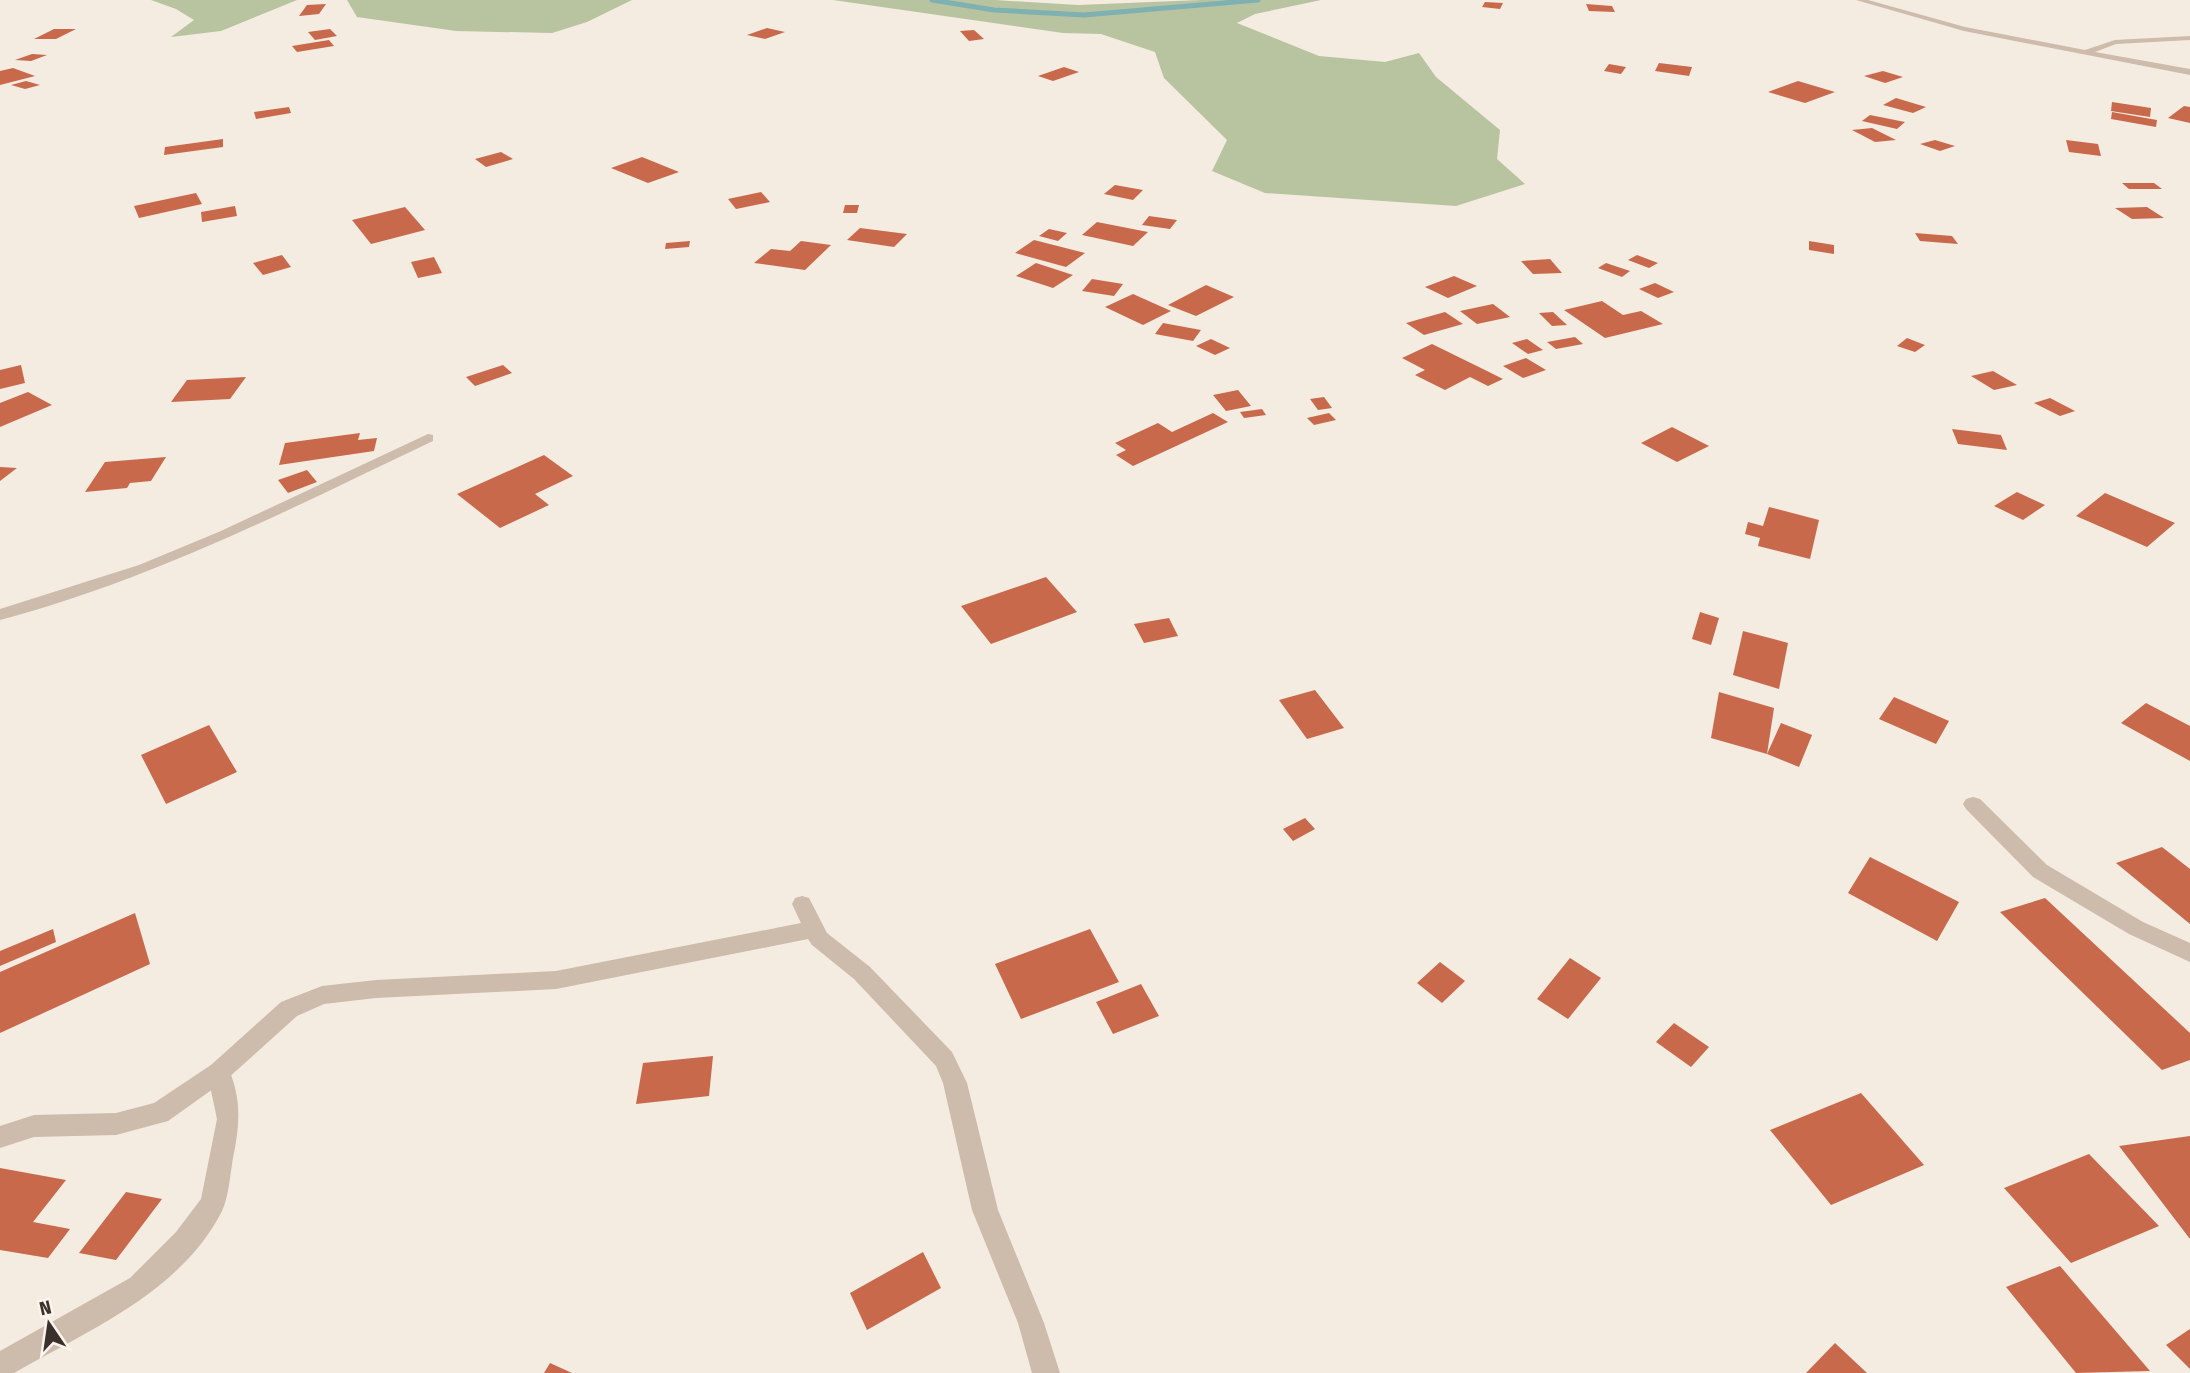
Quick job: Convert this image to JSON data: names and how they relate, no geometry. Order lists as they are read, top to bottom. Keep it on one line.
{"north":"top"}
